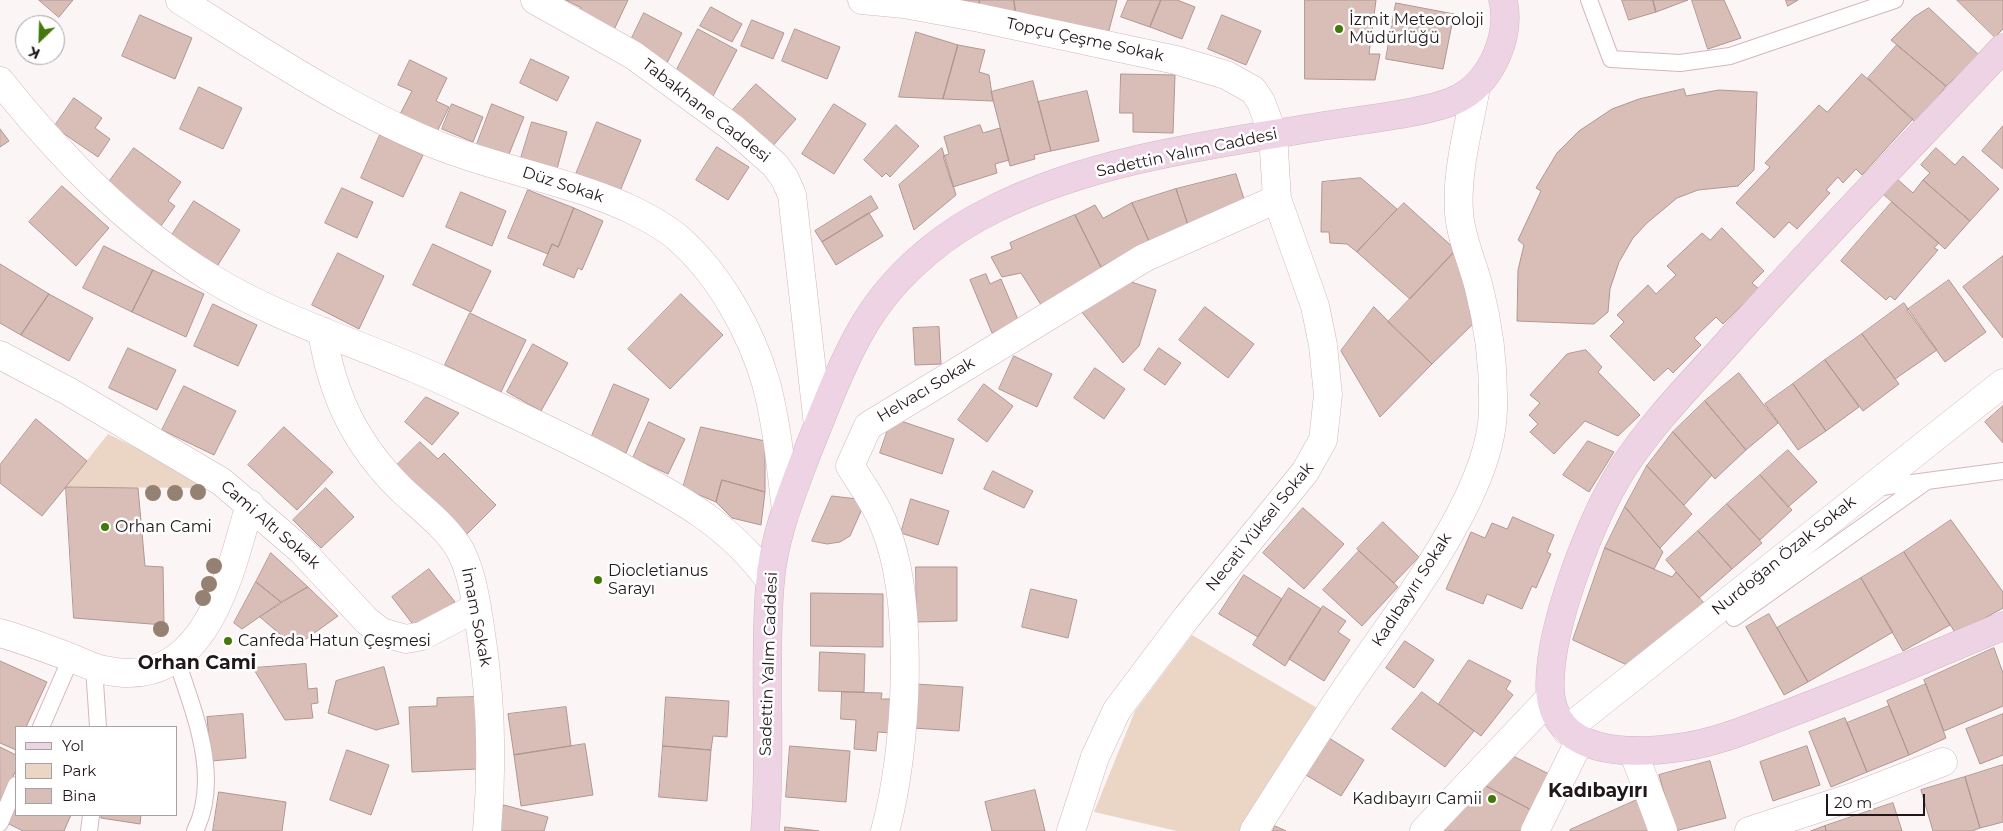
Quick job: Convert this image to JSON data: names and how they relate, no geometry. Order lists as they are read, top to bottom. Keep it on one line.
{"streets":{"main road":["Sadettin Yalım Caddesi"],"street":["Topçu Çeşme Sokak","Tabakhane Caddesi","Düz Sokak","Helvacı Sokak","Cami Altı Sokak","Necati Yüksel Sokak","Nurdoğan Özak Sokak","Kadıbayırı Sokak","İmam Sokak"]},"crossings":[["Topçu Çeşme Sokak","Sadettin Yalım Caddesi"],["Topçu Çeşme Sokak","Necati Yüksel Sokak"],["Tabakhane Caddesi","Sadettin Yalım Caddesi"],["Sadettin Yalım Caddesi","Düz Sokak"],["Sadettin Yalım Caddesi","Necati Yüksel Sokak"],["Sadettin Yalım Caddesi","Kadıbayırı Sokak"],["Helvacı Sokak","Necati Yüksel Sokak"],["Cami Altı Sokak","İmam Sokak"]],"districts":["Orhan Cami","Kadıbayırı"],"places":["İzmit Meteoroloji Müdürlüğü","Orhan Cami","Diocletianus Sarayı","Canfeda Hatun Çeşmesi","Kadıbayırı Camii"],"legend":["Yol","Park","Bina"],"scale_bar":"20 m","north":"bottom left"}
